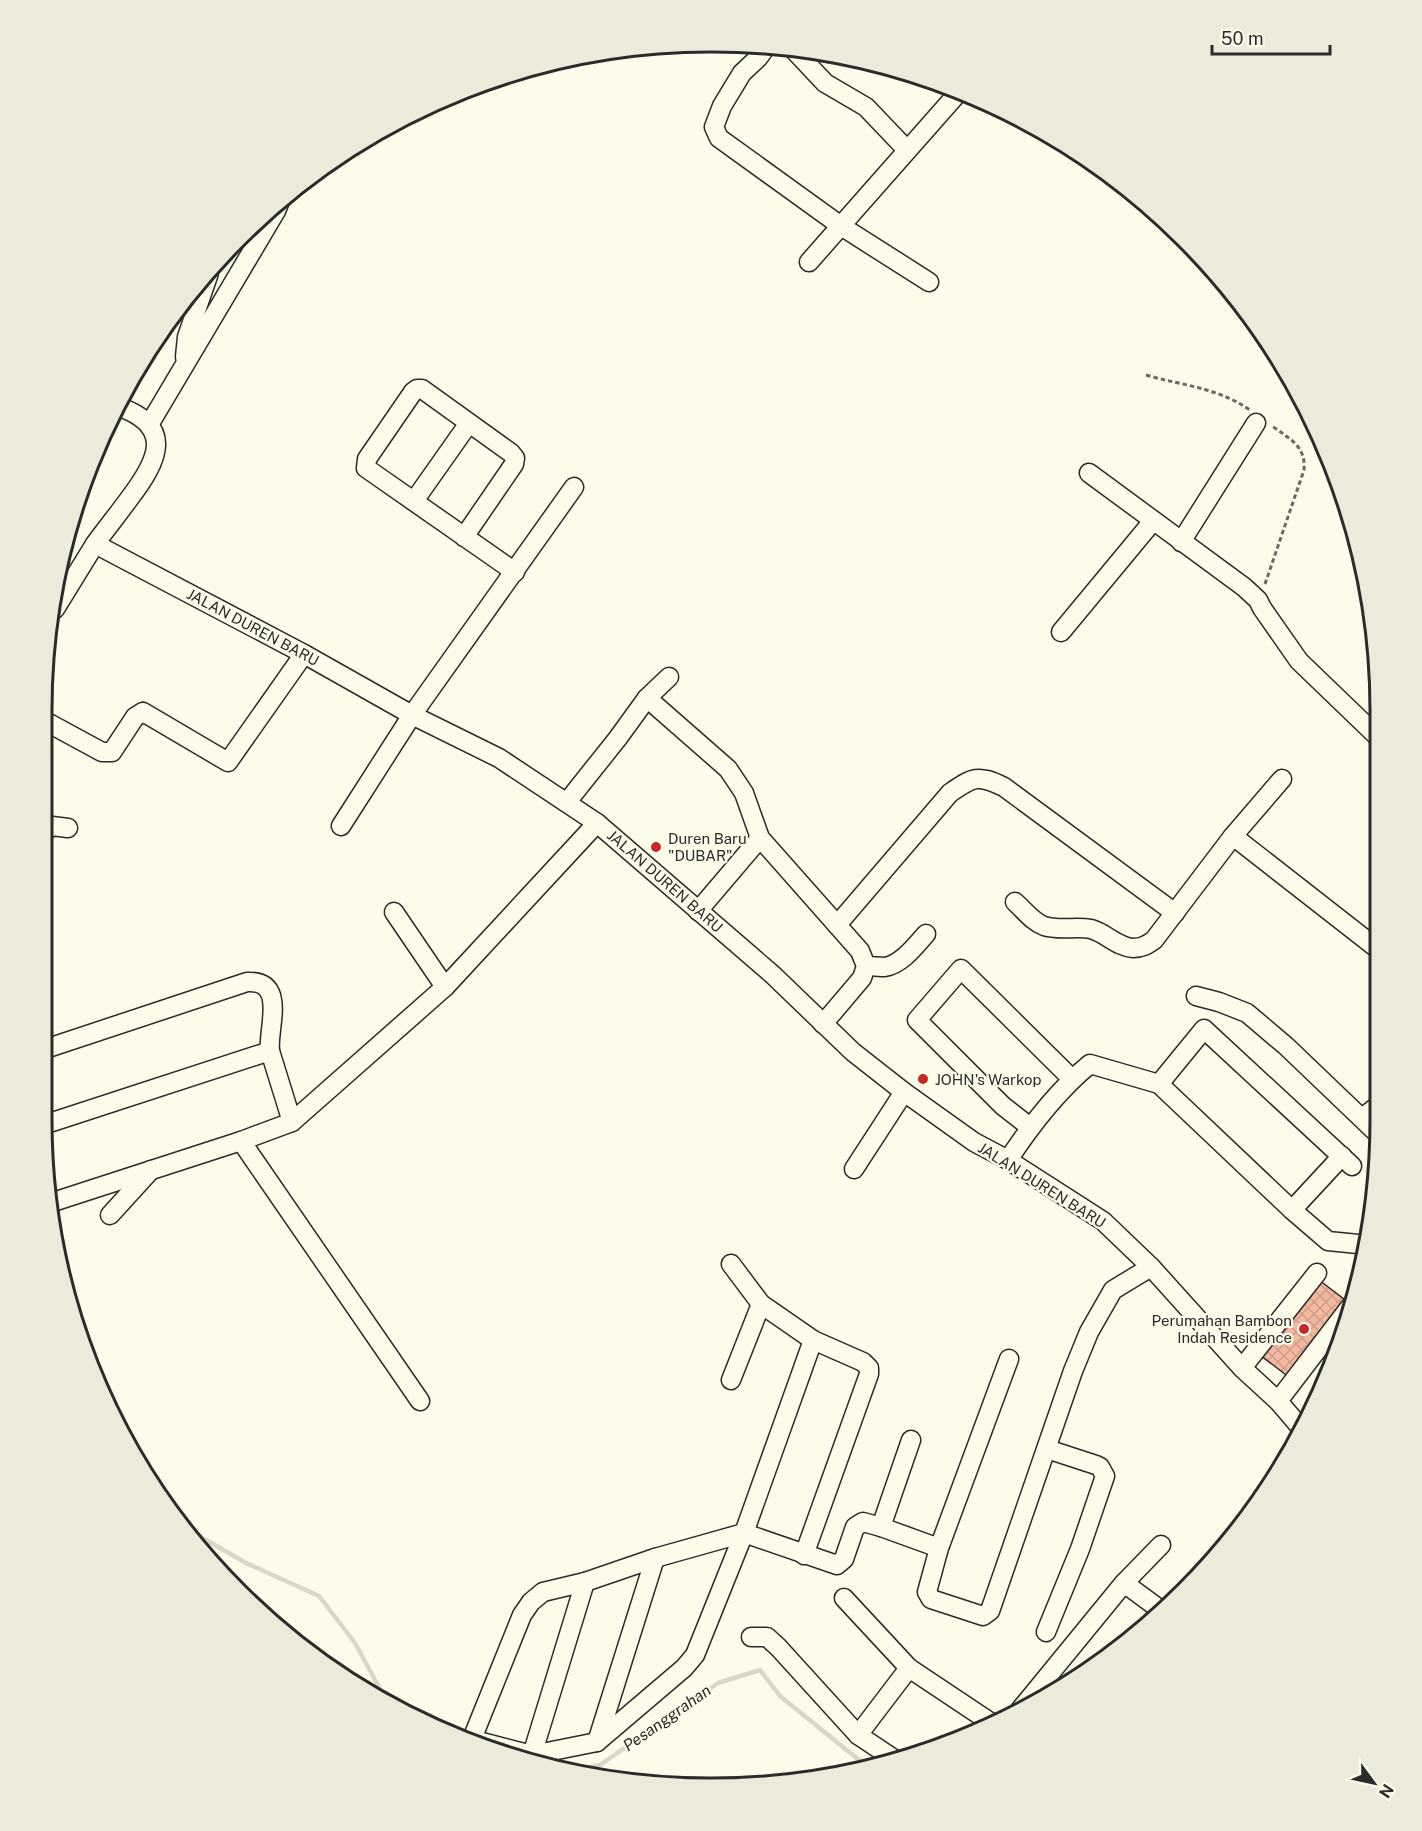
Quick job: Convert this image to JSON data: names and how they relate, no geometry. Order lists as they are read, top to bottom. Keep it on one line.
{"streets":{"street":["JALAN DUREN BARU"]},"water":["Pesanggrahan"],"places":["Duren Baru \"DUBAR\"","JOHN's Warkop","Perumahan Bambon Indah Residence"],"scale_bar":"50 m","north":"bottom right"}
